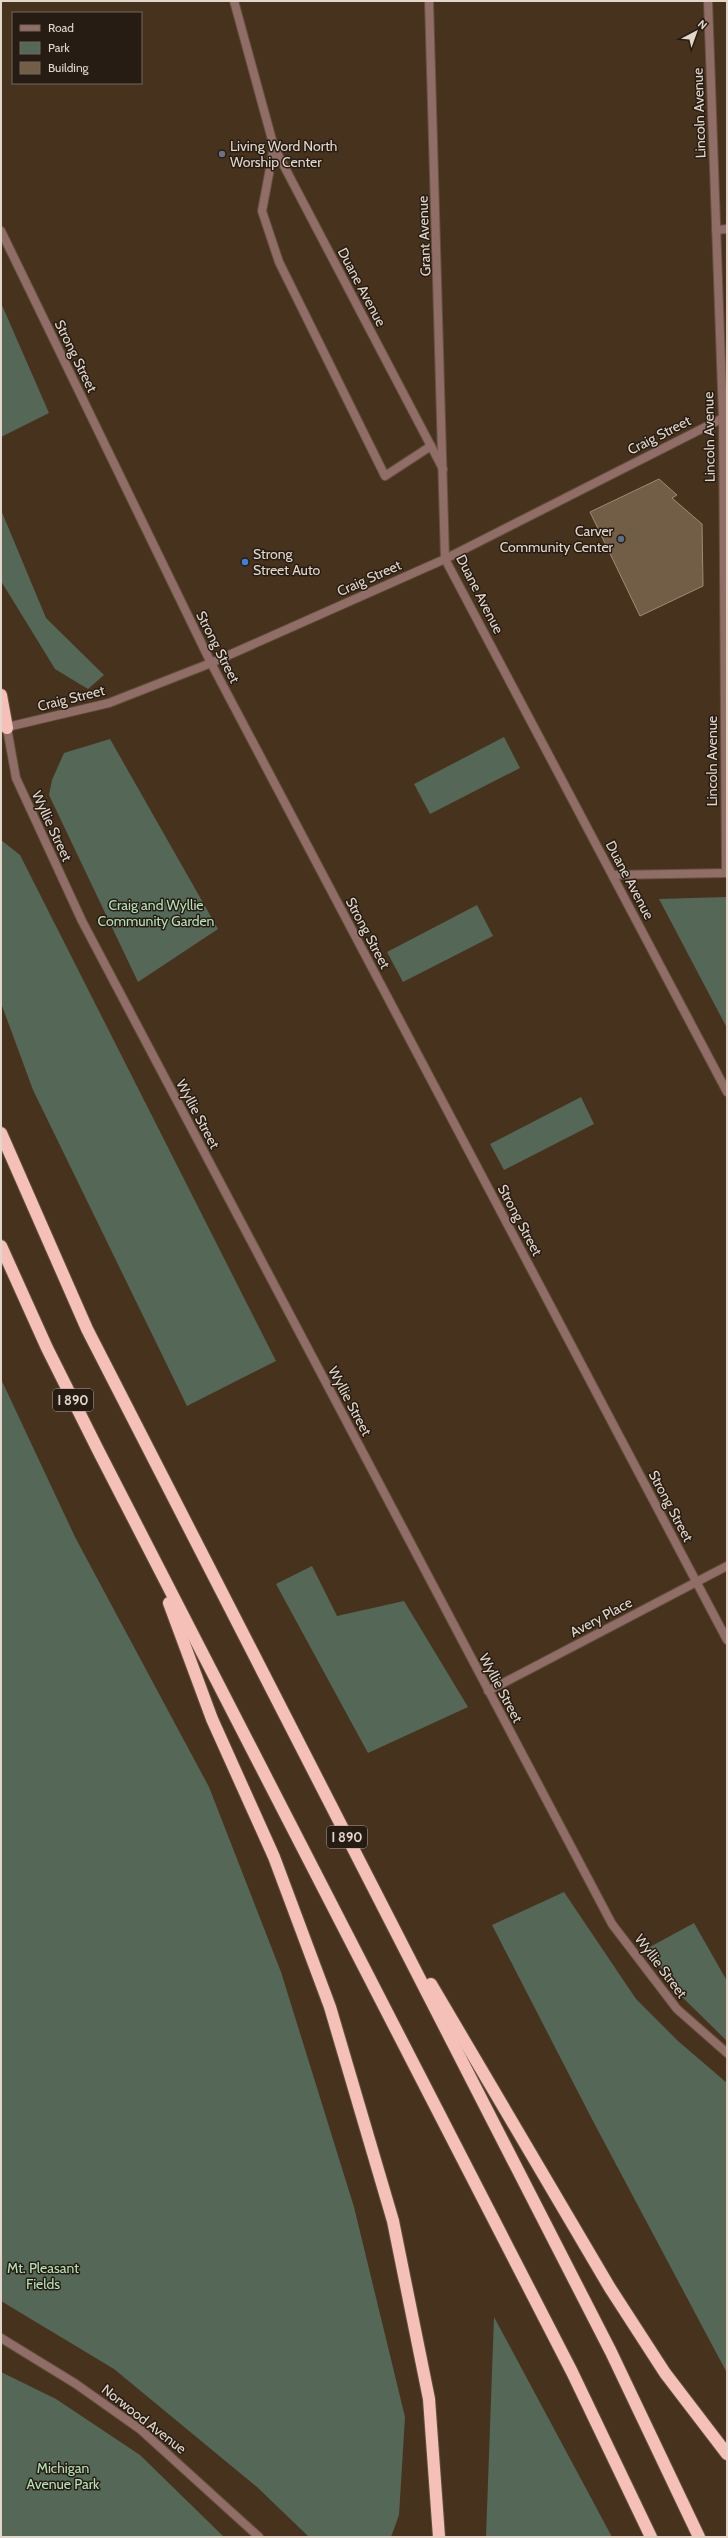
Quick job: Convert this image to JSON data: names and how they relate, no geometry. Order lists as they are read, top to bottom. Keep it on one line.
{"streets":{"highway":["I 890"],"street":["Lincoln Avenue","Grant Avenue","Duane Avenue","Strong Street","Craig Street","Wyllie Street","Avery Place","Norwood Avenue"]},"crossings":[["Lincoln Avenue","Craig Street"],["Grant Avenue","Duane Avenue"],["Duane Avenue","Craig Street"],["Strong Street","Craig Street"],["Strong Street","Avery Place"],["Craig Street","Wyllie Street"],["Wyllie Street","Avery Place"]],"parks":["Craig and Wyllie Community Garden","Mt. Pleasant Fields","Michigan Avenue Park"],"places":["Living Word North Worship Center","Carver Community Center","Strong Street Auto"],"legend":["Road","Park","Building"],"north":"top right"}
